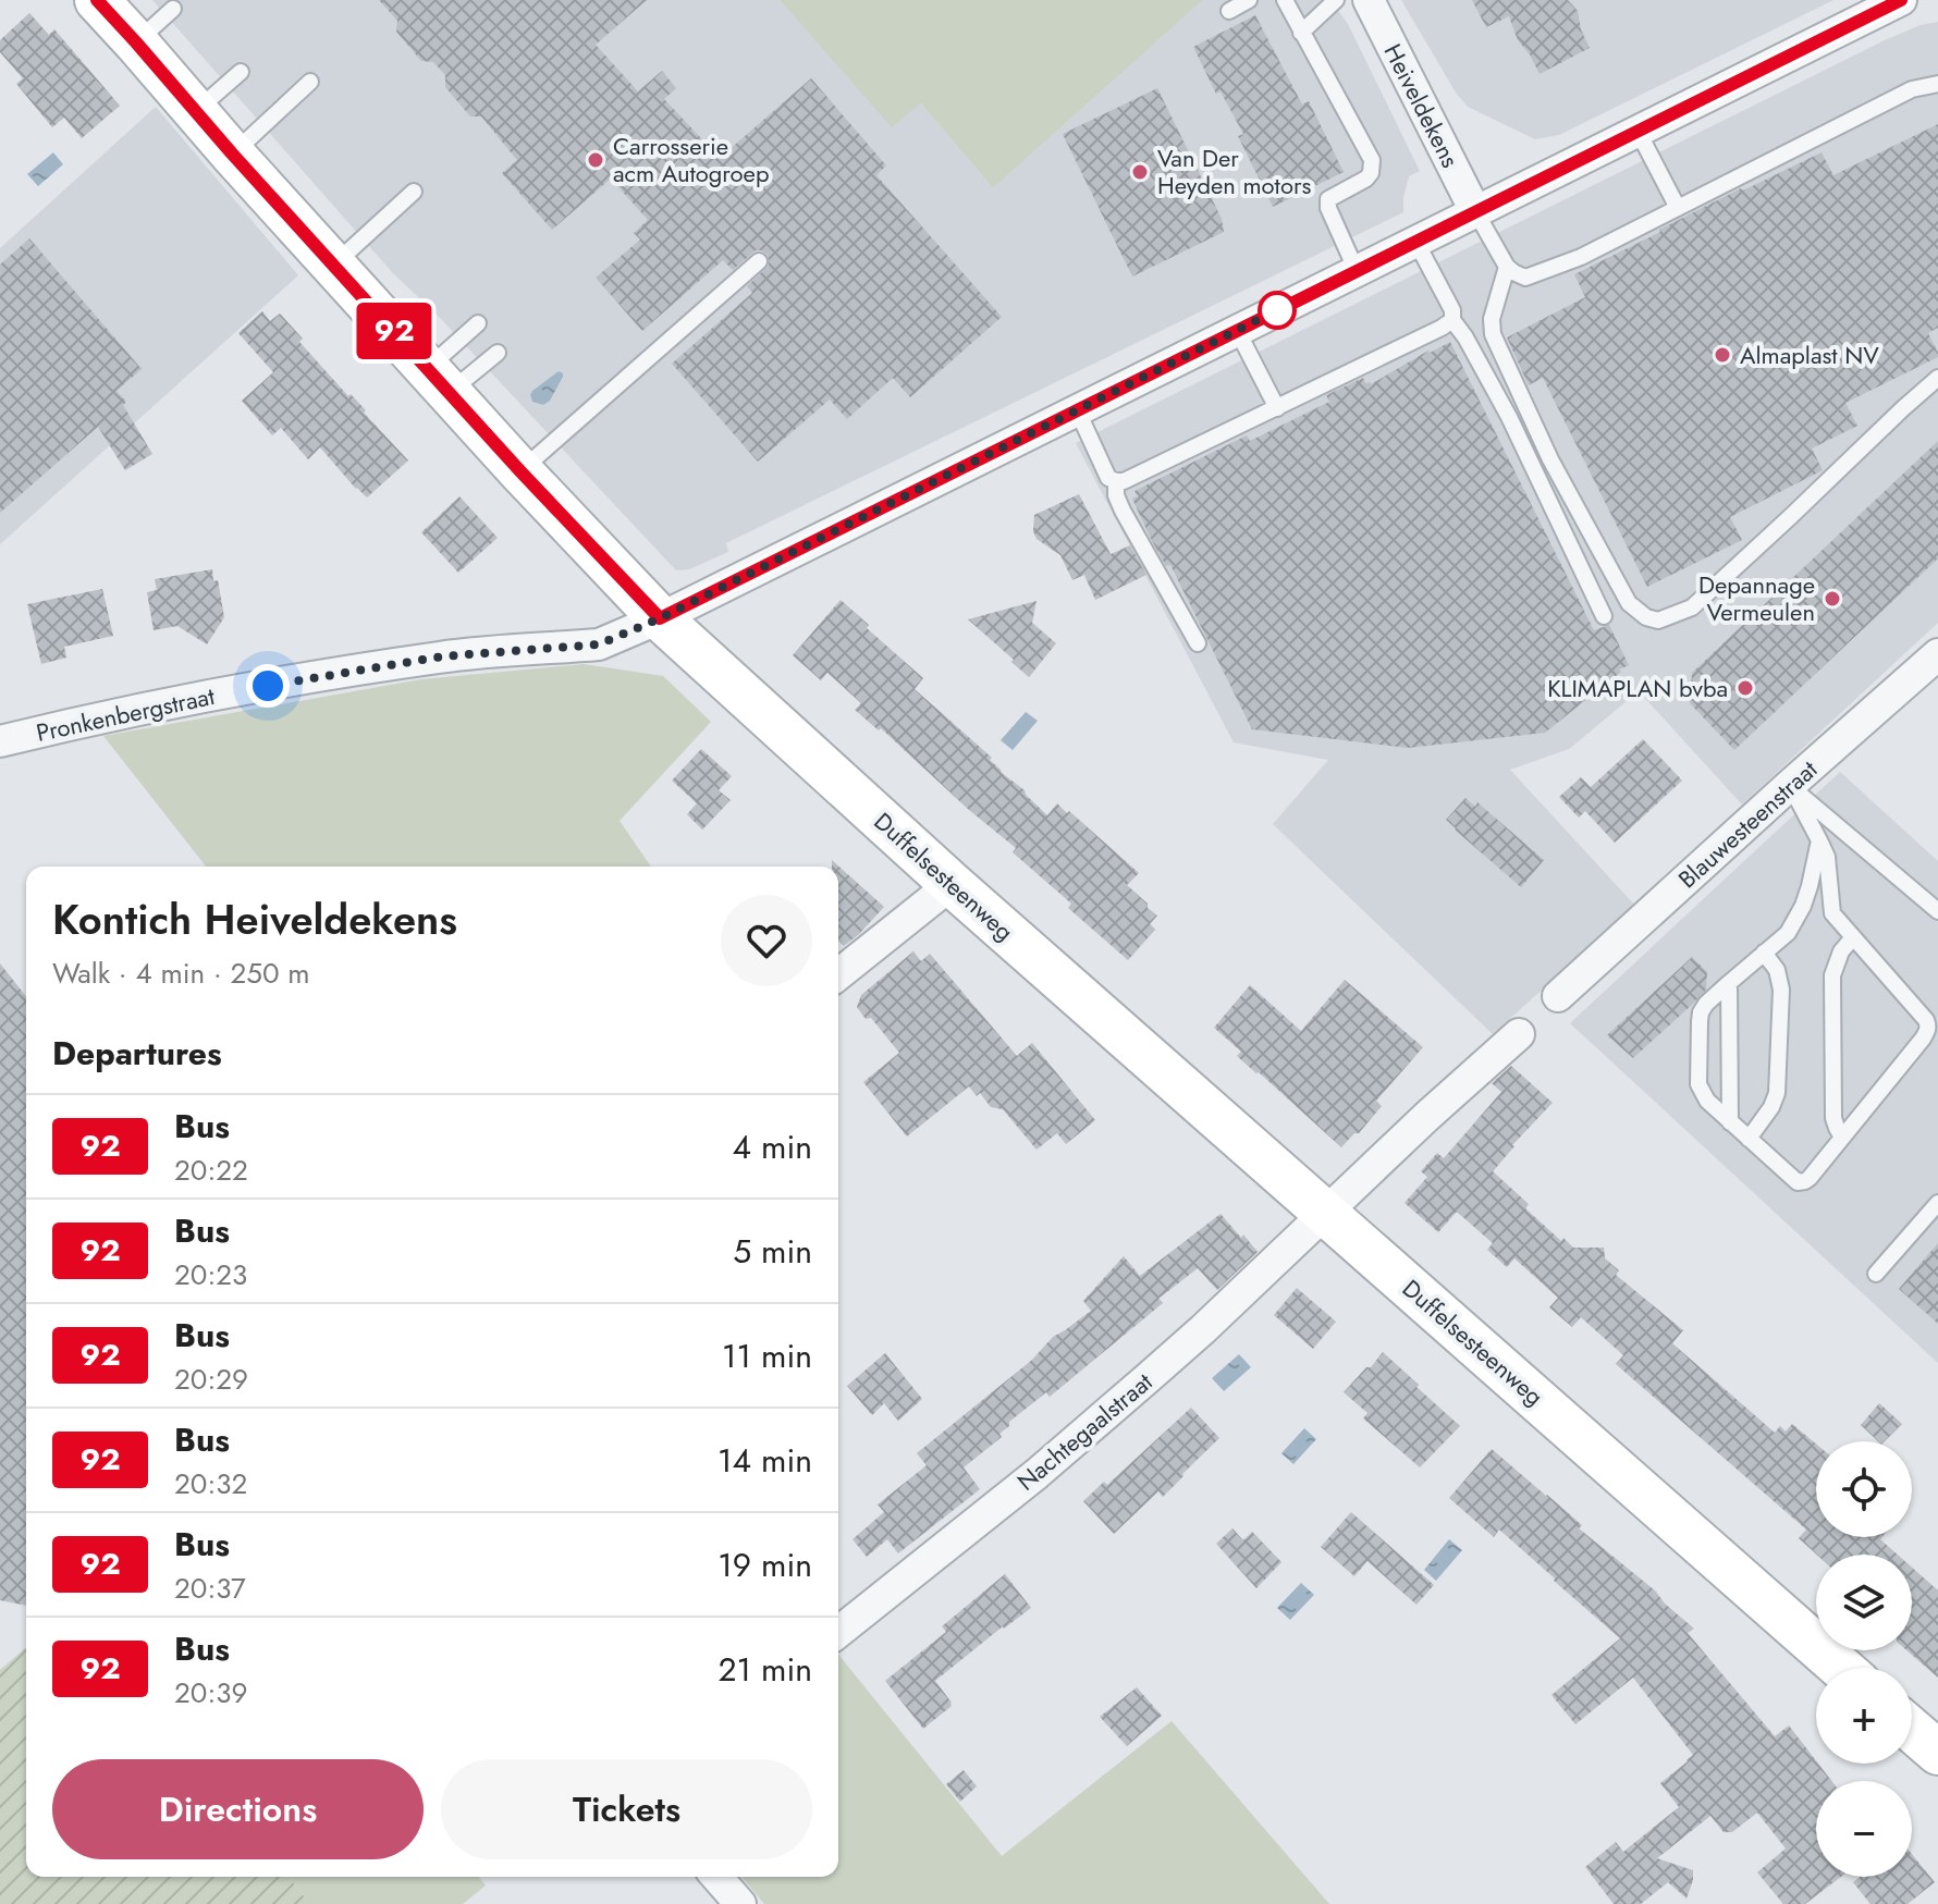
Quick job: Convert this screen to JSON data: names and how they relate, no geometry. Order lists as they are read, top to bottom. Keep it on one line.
{"streets":{"street":["Heiveldekens","Pronkenbergstraat","Blauwesteenstraat","Duffelsesteenweg","Nachtegaalstraat"]},"crossings":[["Heiveldekens","Pronkenbergstraat"],["Pronkenbergstraat","Duffelsesteenweg"],["Duffelsesteenweg","Nachtegaalstraat"]],"places":["Carrosserie acm Autogroep","Van Der Heyden motors","Almaplast NV","Depannage Vermeulen","KLIMAPLAN bvba"],"lines":["bus line 92"],"page":{"on_map":"92","heading":[["Kontich Heiveldekens","Walk · 4 min · 250 m"],"Departures"],"list":[{"mark":"92","name":"Bus","note":"20:22","value":"4 min"},{"mark":"92","name":"Bus","note":"20:23","value":"5 min"},{"mark":"92","name":"Bus","note":"20:29","value":"11 min"},{"mark":"92","name":"Bus","note":"20:32","value":"14 min"},{"mark":"92","name":"Bus","note":"20:37","value":"19 min"},{"mark":"92","name":"Bus","note":"20:39","value":"21 min"}],"map_buttons":["+","−"],"buttons":["Directions","Tickets"]}}
